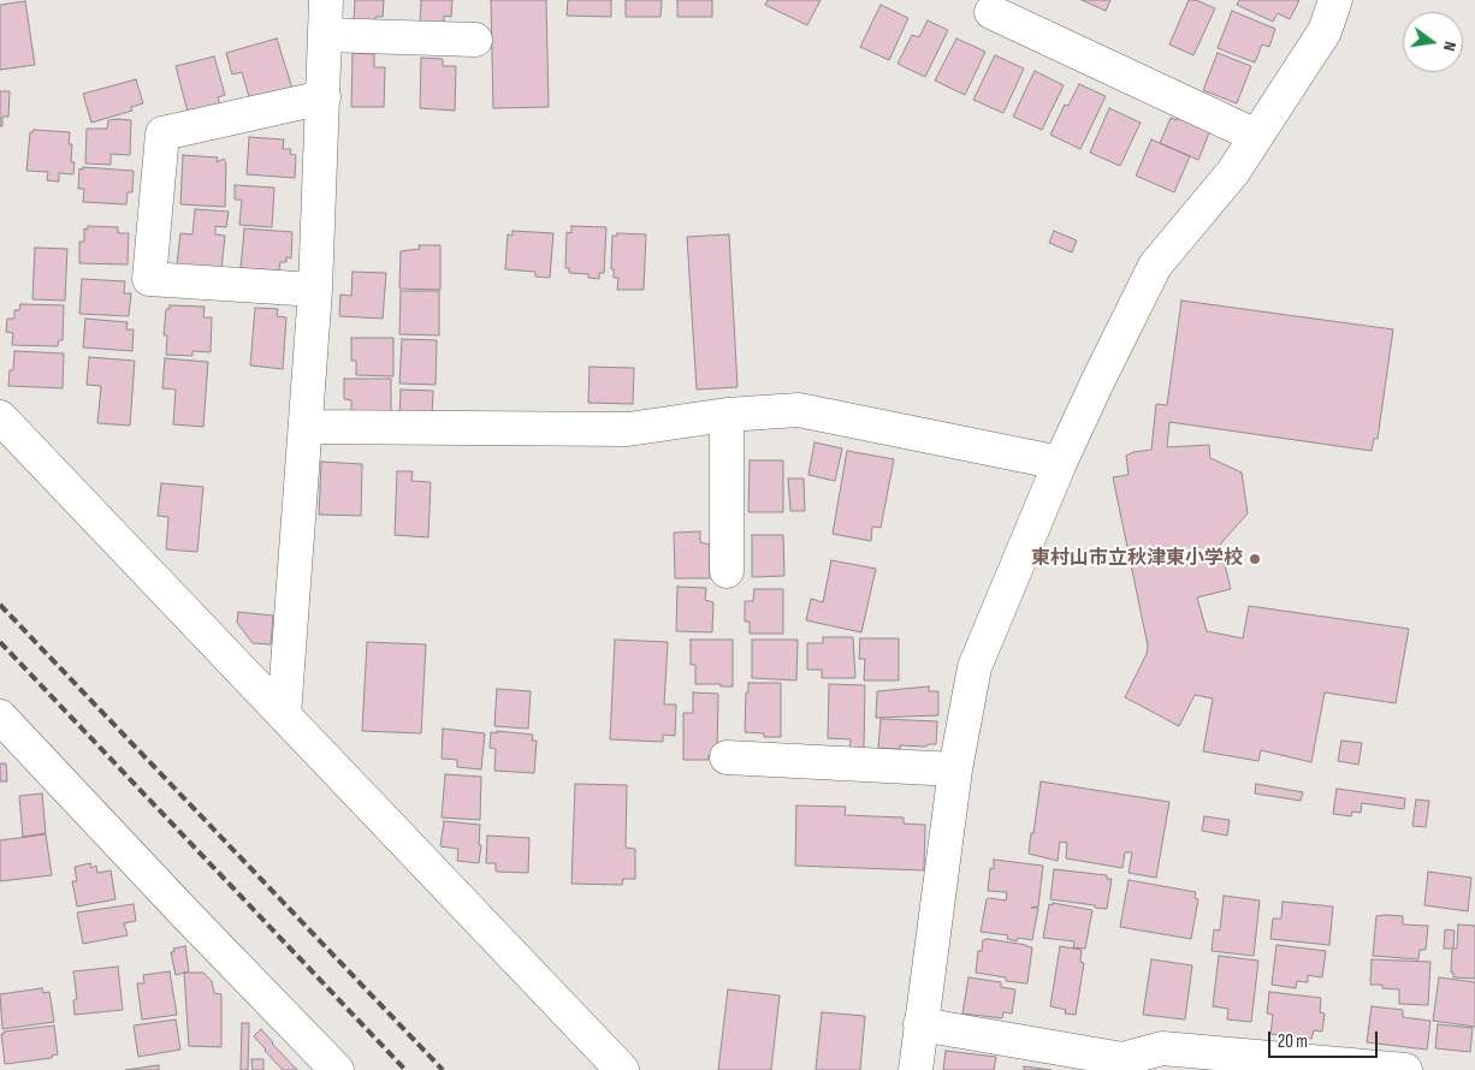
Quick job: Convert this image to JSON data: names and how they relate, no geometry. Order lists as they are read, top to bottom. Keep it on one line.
{"places":["東村山市立秋津東小学校"],"scale_bar":"20 m","north":"right"}
